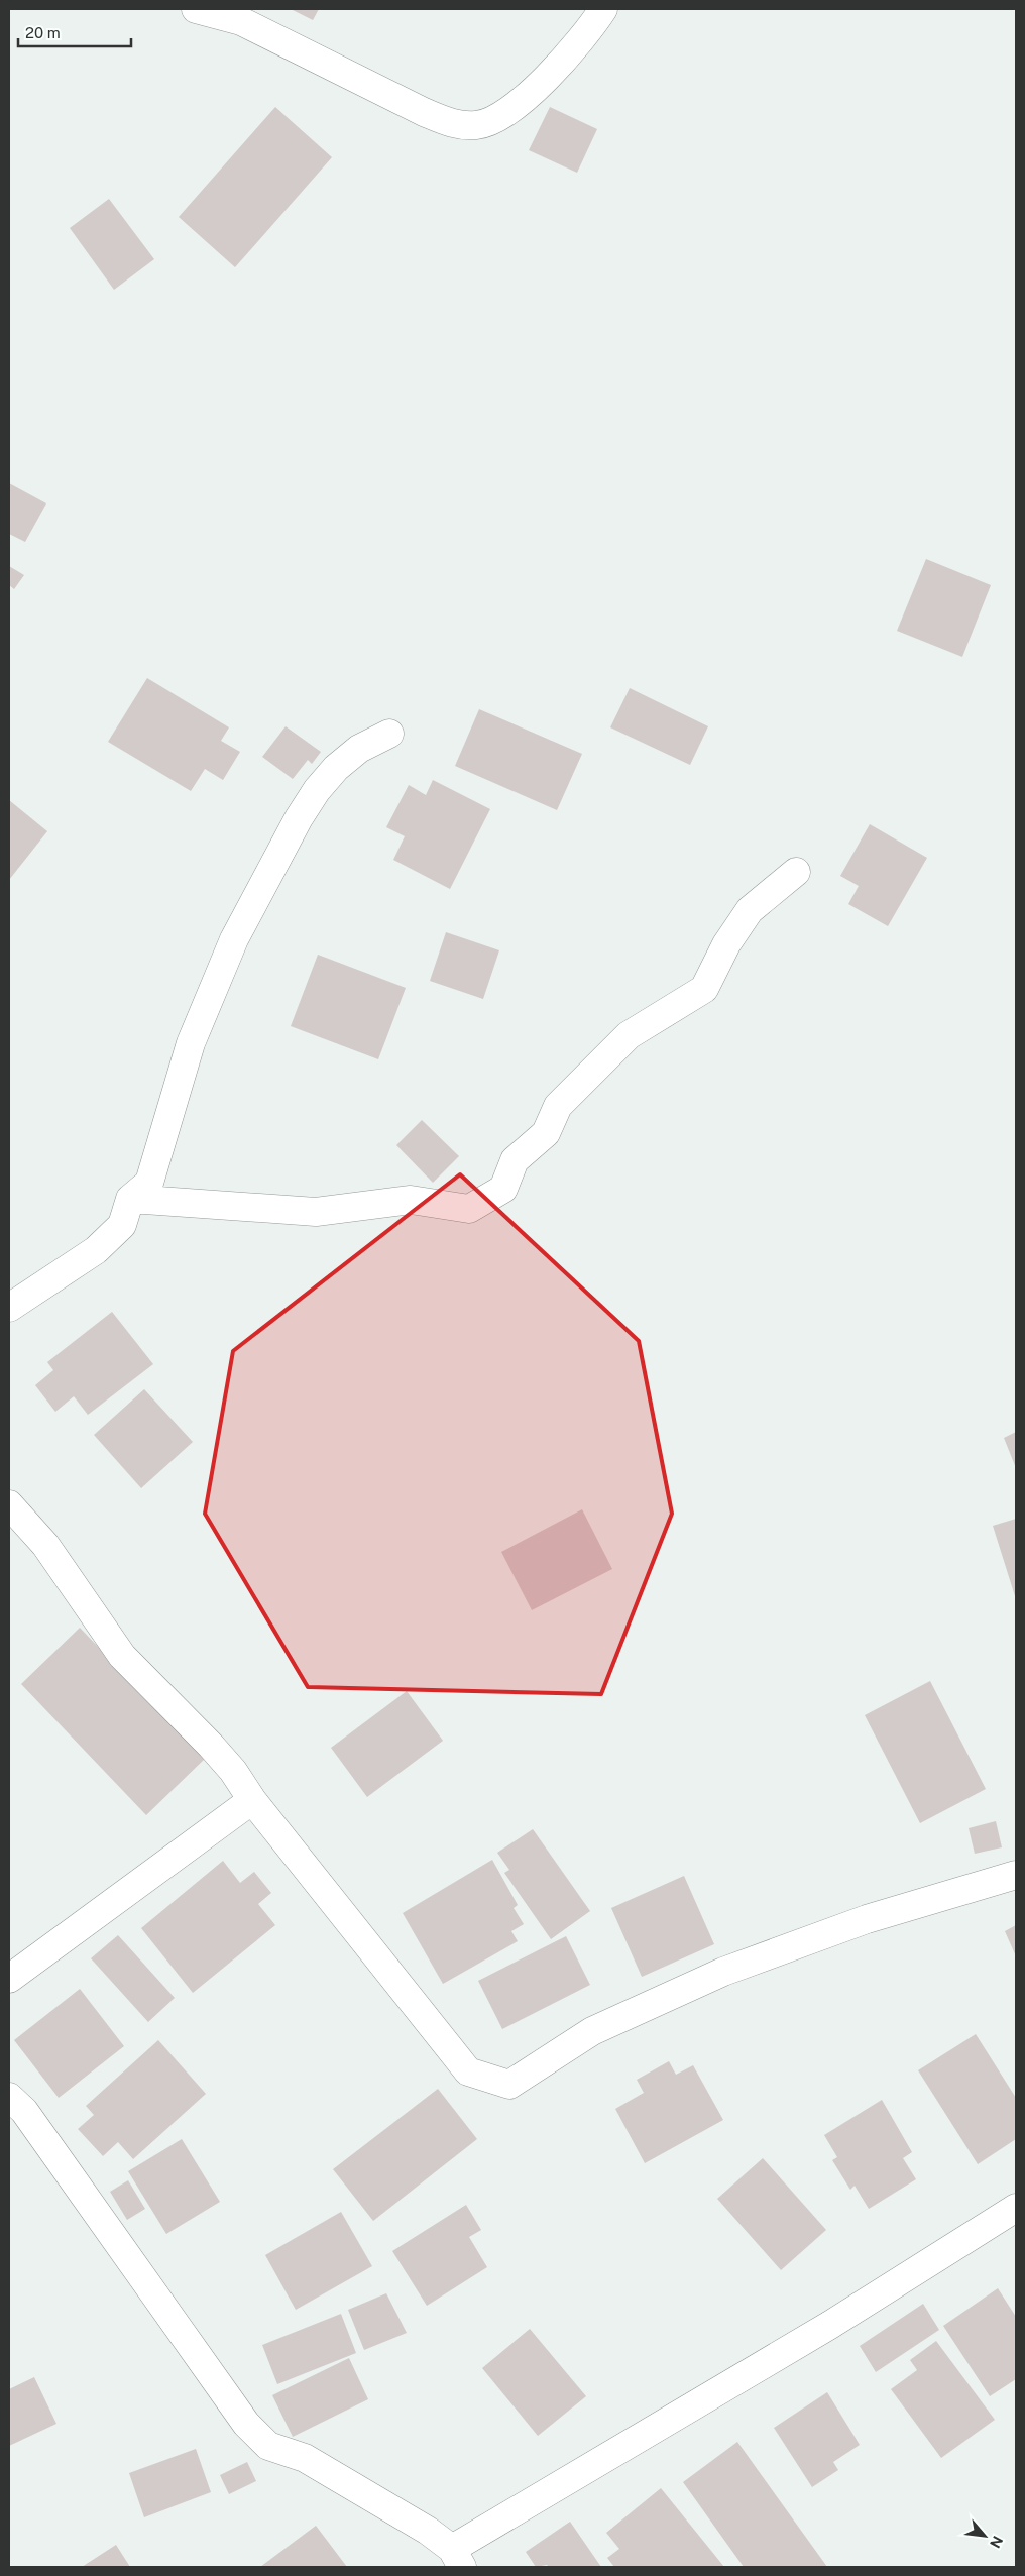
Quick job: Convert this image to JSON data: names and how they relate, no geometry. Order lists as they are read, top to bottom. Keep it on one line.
{"scale_bar":"20 m","north":"bottom right"}
